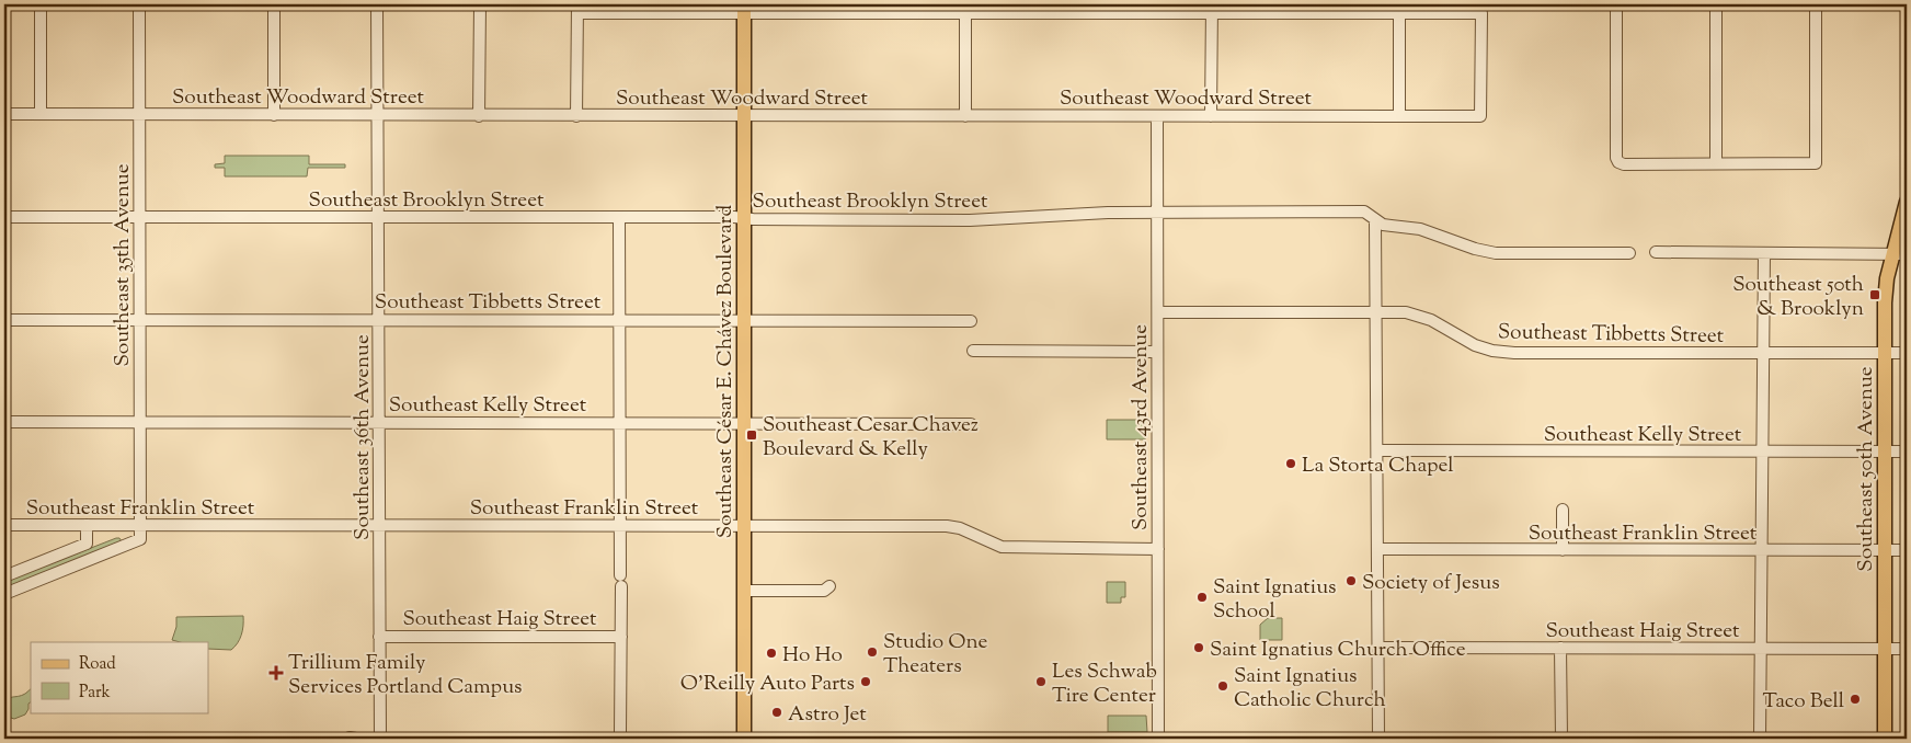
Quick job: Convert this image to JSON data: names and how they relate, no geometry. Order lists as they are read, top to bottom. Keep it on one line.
{"streets":{"main road":["Southeast César E. Chávez Boulevard","Southeast 50th Avenue"],"street":["Southeast Woodward Street","Southeast Brooklyn Street","Southeast 35th Avenue","Southeast Tibbetts Street","Southeast Kelly Street","Southeast 43rd Avenue","Southeast 36th Avenue","Southeast Franklin Street","Southeast Haig Street"]},"crossings":[["Southeast Woodward Street","Southeast 35th Avenue"],["Southeast Woodward Street","Southeast César E. Chávez Boulevard"],["Southeast Woodward Street","Southeast 43rd Avenue"],["Southeast Woodward Street","Southeast 36th Avenue"],["Southeast Brooklyn Street","Southeast 35th Avenue"],["Southeast Brooklyn Street","Southeast César E. Chávez Boulevard"],["Southeast Brooklyn Street","Southeast 43rd Avenue"],["Southeast Brooklyn Street","Southeast 36th Avenue"],["Southeast 35th Avenue","Southeast Tibbetts Street"],["Southeast 35th Avenue","Southeast Kelly Street"],["Southeast 35th Avenue","Southeast Franklin Street"],["Southeast Tibbetts Street","Southeast César E. Chávez Boulevard"],["Southeast Tibbetts Street","Southeast 43rd Avenue"],["Southeast Tibbetts Street","Southeast 36th Avenue"],["Southeast Tibbetts Street","Southeast 50th Avenue"],["Southeast César E. Chávez Boulevard","Southeast Kelly Street"],["Southeast César E. Chávez Boulevard","Southeast Franklin Street"],["Southeast Kelly Street","Southeast 36th Avenue"],["Southeast Kelly Street","Southeast 50th Avenue"],["Southeast 43rd Avenue","Southeast Franklin Street"],["Southeast 36th Avenue","Southeast Franklin Street"],["Southeast 36th Avenue","Southeast Haig Street"],["Southeast 50th Avenue","Southeast Franklin Street"],["Southeast 50th Avenue","Southeast Haig Street"]],"places":{"transit":["Southeast 50th & Brooklyn","Southeast Cesar Chavez Boulevard & Kelly"],"other":["La Storta Chapel","Society of Jesus","Saint Ignatius School","Saint Ignatius Church Office","Studio One Theaters","Ho Ho","O'Reilly Auto Parts","Les Schwab Tire Center","Saint Ignatius Catholic Church","Taco Bell","Astro Jet"],"health":["Trillium Family Services Portland Campus"]},"legend":["Road","Park"]}
